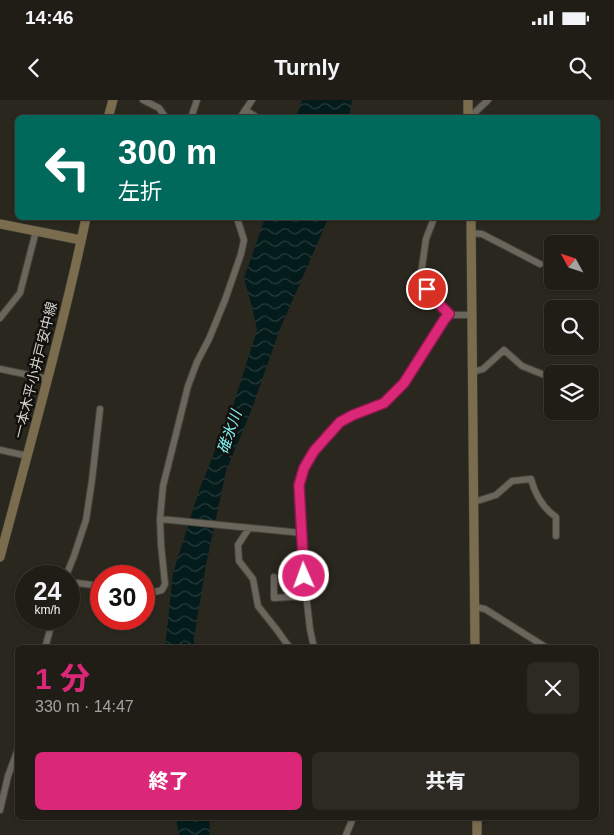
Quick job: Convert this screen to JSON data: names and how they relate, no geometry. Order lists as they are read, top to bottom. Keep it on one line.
{"streets":{"street":["一本木平小井戸安中線"]},"water":["碓氷川"],"north":"top left","page":{"status":"14:46","header":"Turnly","turn":["300 m","左折"],"speed":"24 km/h","limit":"30","heading":["1 分","330 m · 14:47"],"buttons":["終了","共有"]}}
